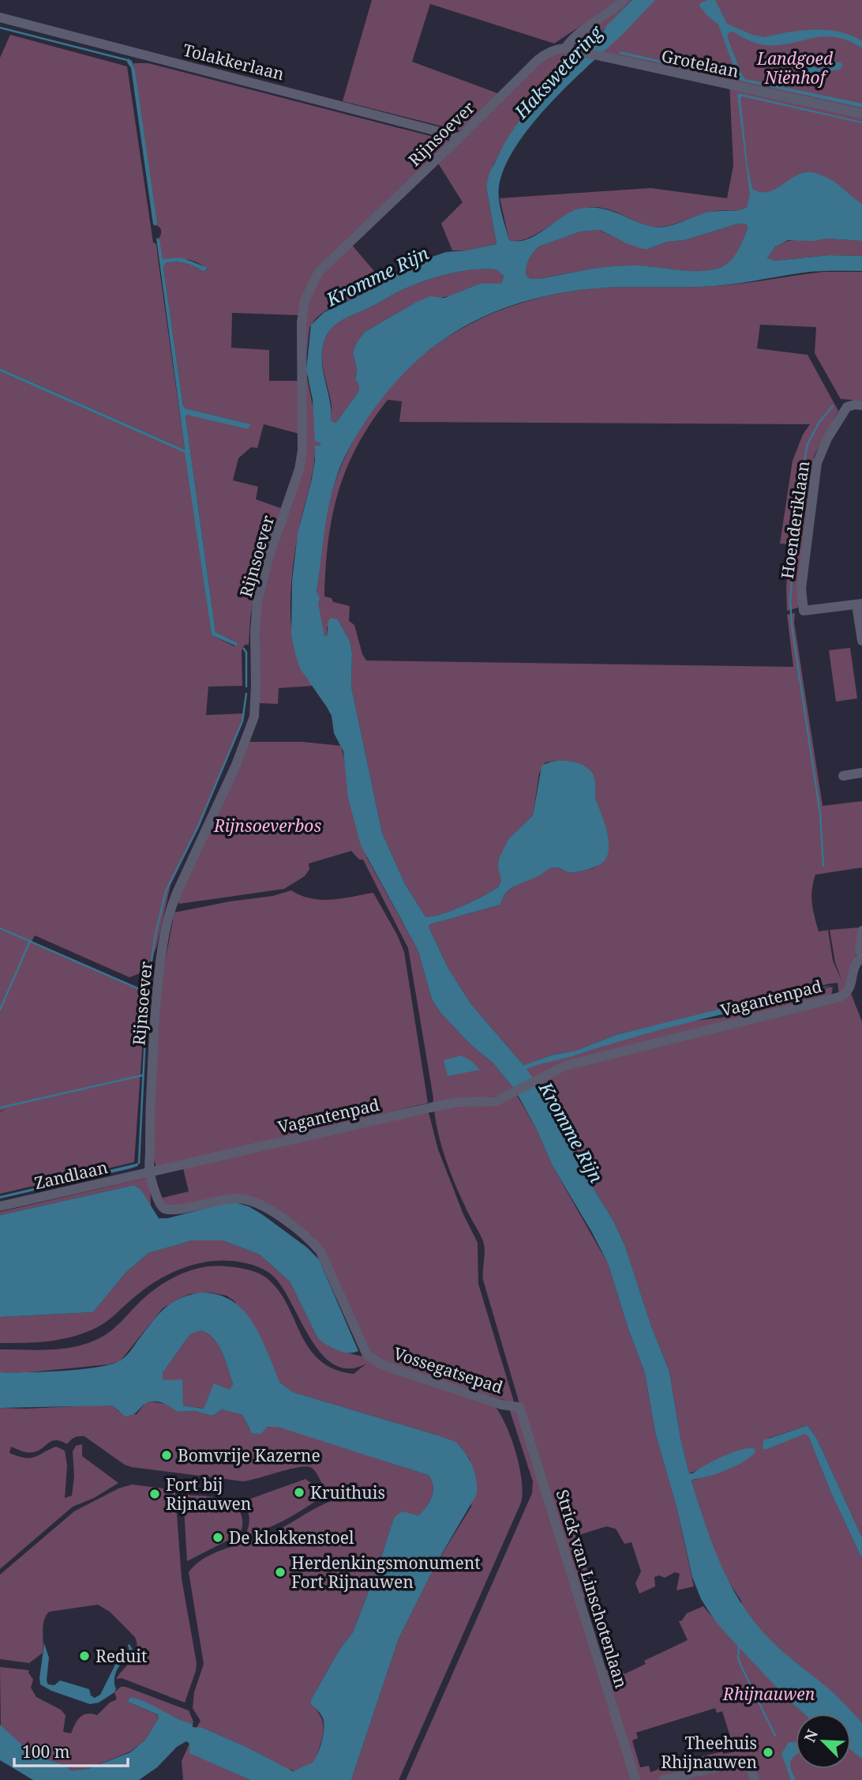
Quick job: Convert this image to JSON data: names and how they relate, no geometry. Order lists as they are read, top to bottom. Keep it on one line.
{"streets":{"street":["Tolakkerlaan","Grotelaan","Rijnsoever","Hoenderiklaan","Vagantenpad","Zandlaan","Vossegatsepad","Strick van Linschotenlaan"]},"crossings":[["Tolakkerlaan","Rijnsoever"],["Grotelaan","Rijnsoever"],["Rijnsoever","Vagantenpad"],["Rijnsoever","Zandlaan"],["Rijnsoever","Vossegatsepad"],["Vagantenpad","Zandlaan"],["Vagantenpad","Vossegatsepad"],["Zandlaan","Vossegatsepad"],["Vossegatsepad","Strick van Linschotenlaan"]],"water":["Hakswetering","Kromme Rijn"],"parks":["Landgoed Niënhof","Rijnsoeverbos","Rhijnauwen"],"places":["Bomvrije Kazerne","Kruithuis","Fort bij Rijnauwen","De klokkenstoel","Herdenkingsmonument Fort Rijnauwen","Reduit","Theehuis Rhijnauwen"],"scale_bar":"100 m","north":"top left"}
